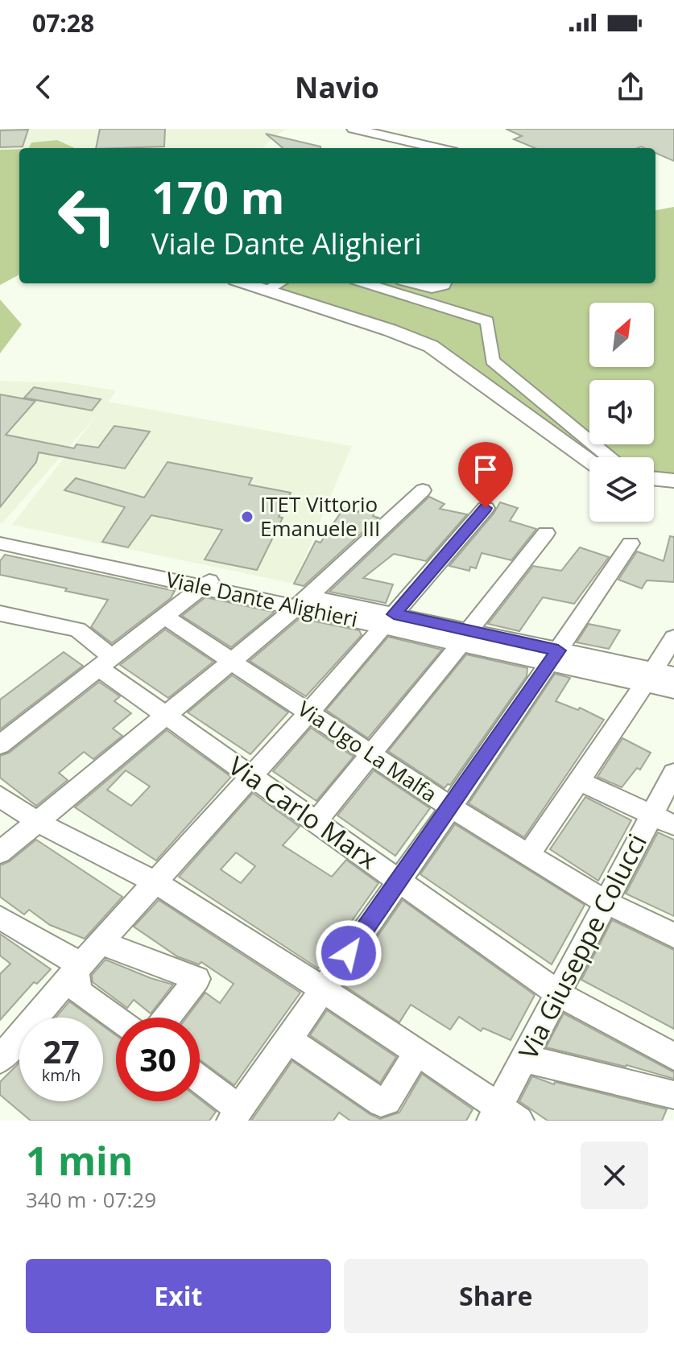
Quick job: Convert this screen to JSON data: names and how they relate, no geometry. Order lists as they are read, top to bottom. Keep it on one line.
{"streets":{"street":["Viale Dante Alighieri","Via Ugo La Malfa","Via Carlo Marx","Via Giuseppe Colucci"]},"crossings":[["Via Ugo La Malfa","Via Giuseppe Colucci"],["Via Carlo Marx","Via Giuseppe Colucci"]],"places":["ITET Vittorio Emanuele III"],"north":"top right","page":{"status":"07:28","header":"Navio","turn":["170 m","Viale Dante Alighieri"],"speed":"27 km/h","limit":"30","heading":["1 min","340 m · 07:29"],"buttons":["Exit","Share"]}}
